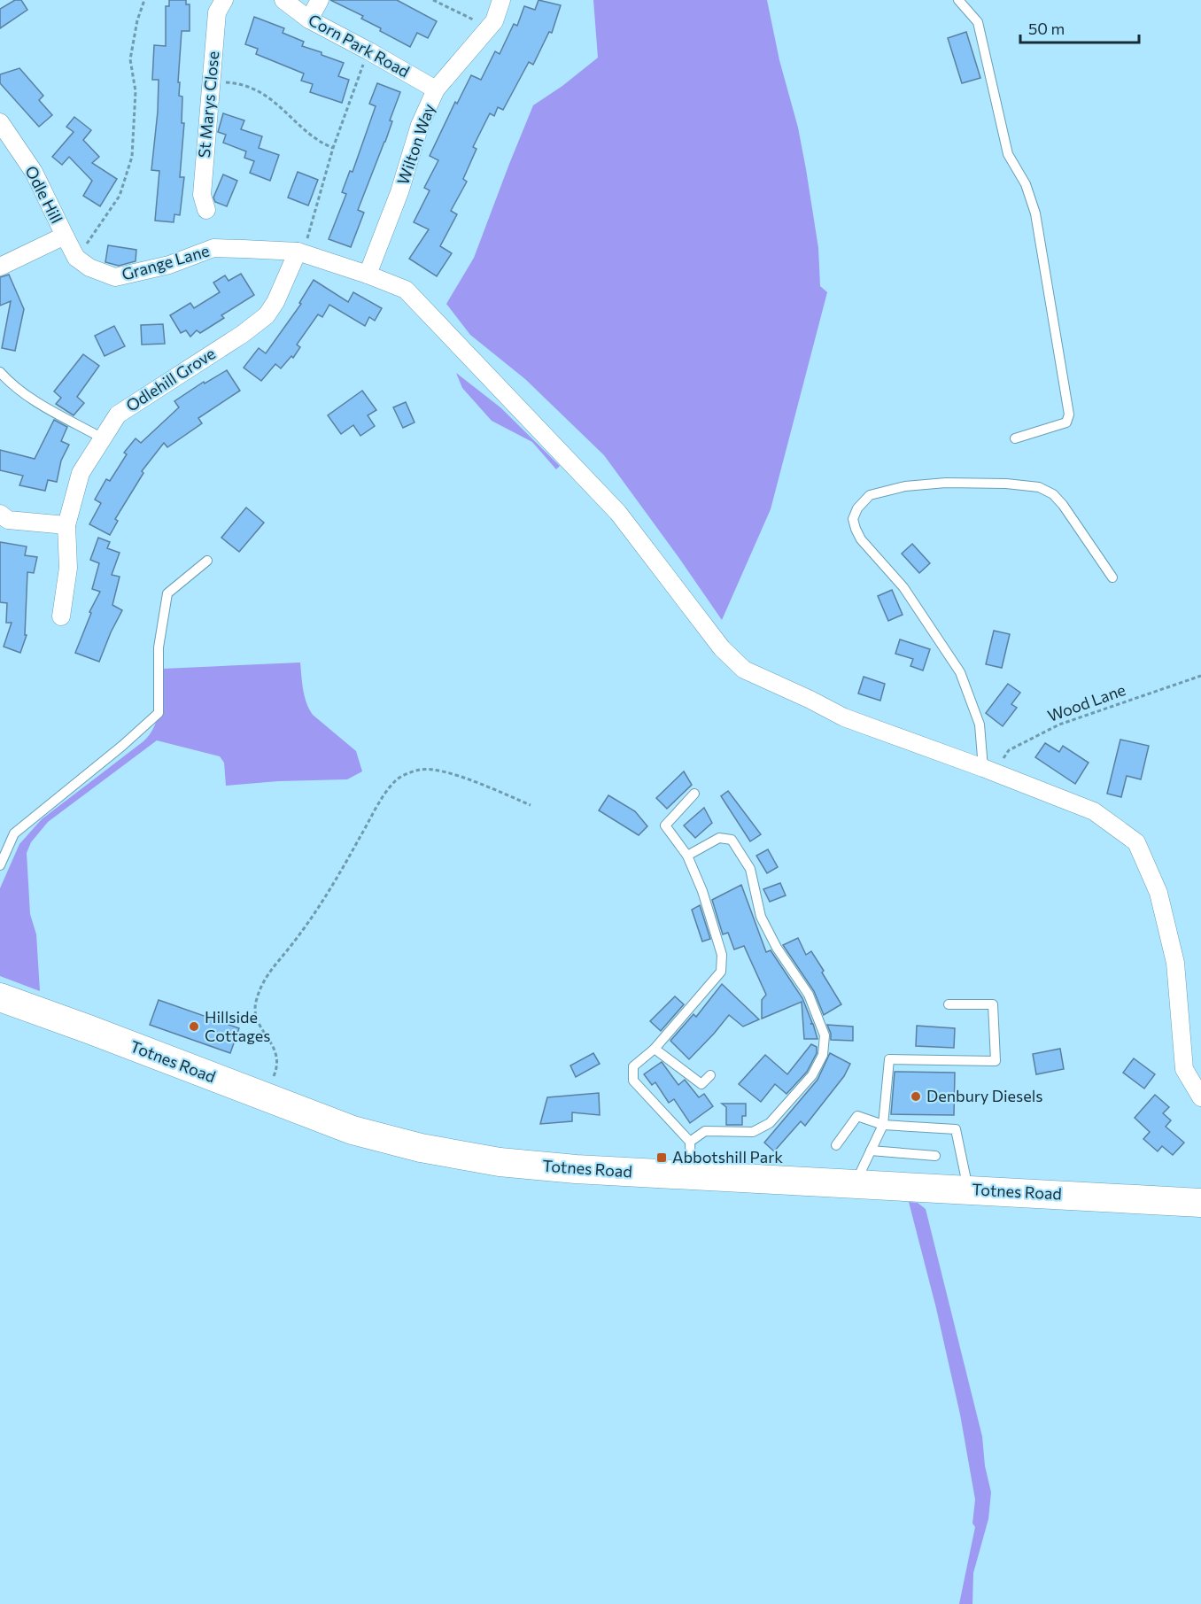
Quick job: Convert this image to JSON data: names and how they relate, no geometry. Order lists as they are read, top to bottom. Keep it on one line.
{"streets":{"main road":["Totnes Road"],"street":["Corn Park Road","St Marys Close","Wilton Way","Odle Hill","Grange Lane","Odlehill Grove"],"path":["Wood Lane"]},"crossings":[["Corn Park Road","Wilton Way"],["Wilton Way","Grange Lane"],["Grange Lane","Odlehill Grove"],["Grange Lane","Wood Lane"]],"places":{"other":["Hillside Cottages","Denbury Diesels"],"transit":["Abbotshill Park"]},"scale_bar":"50 m"}
